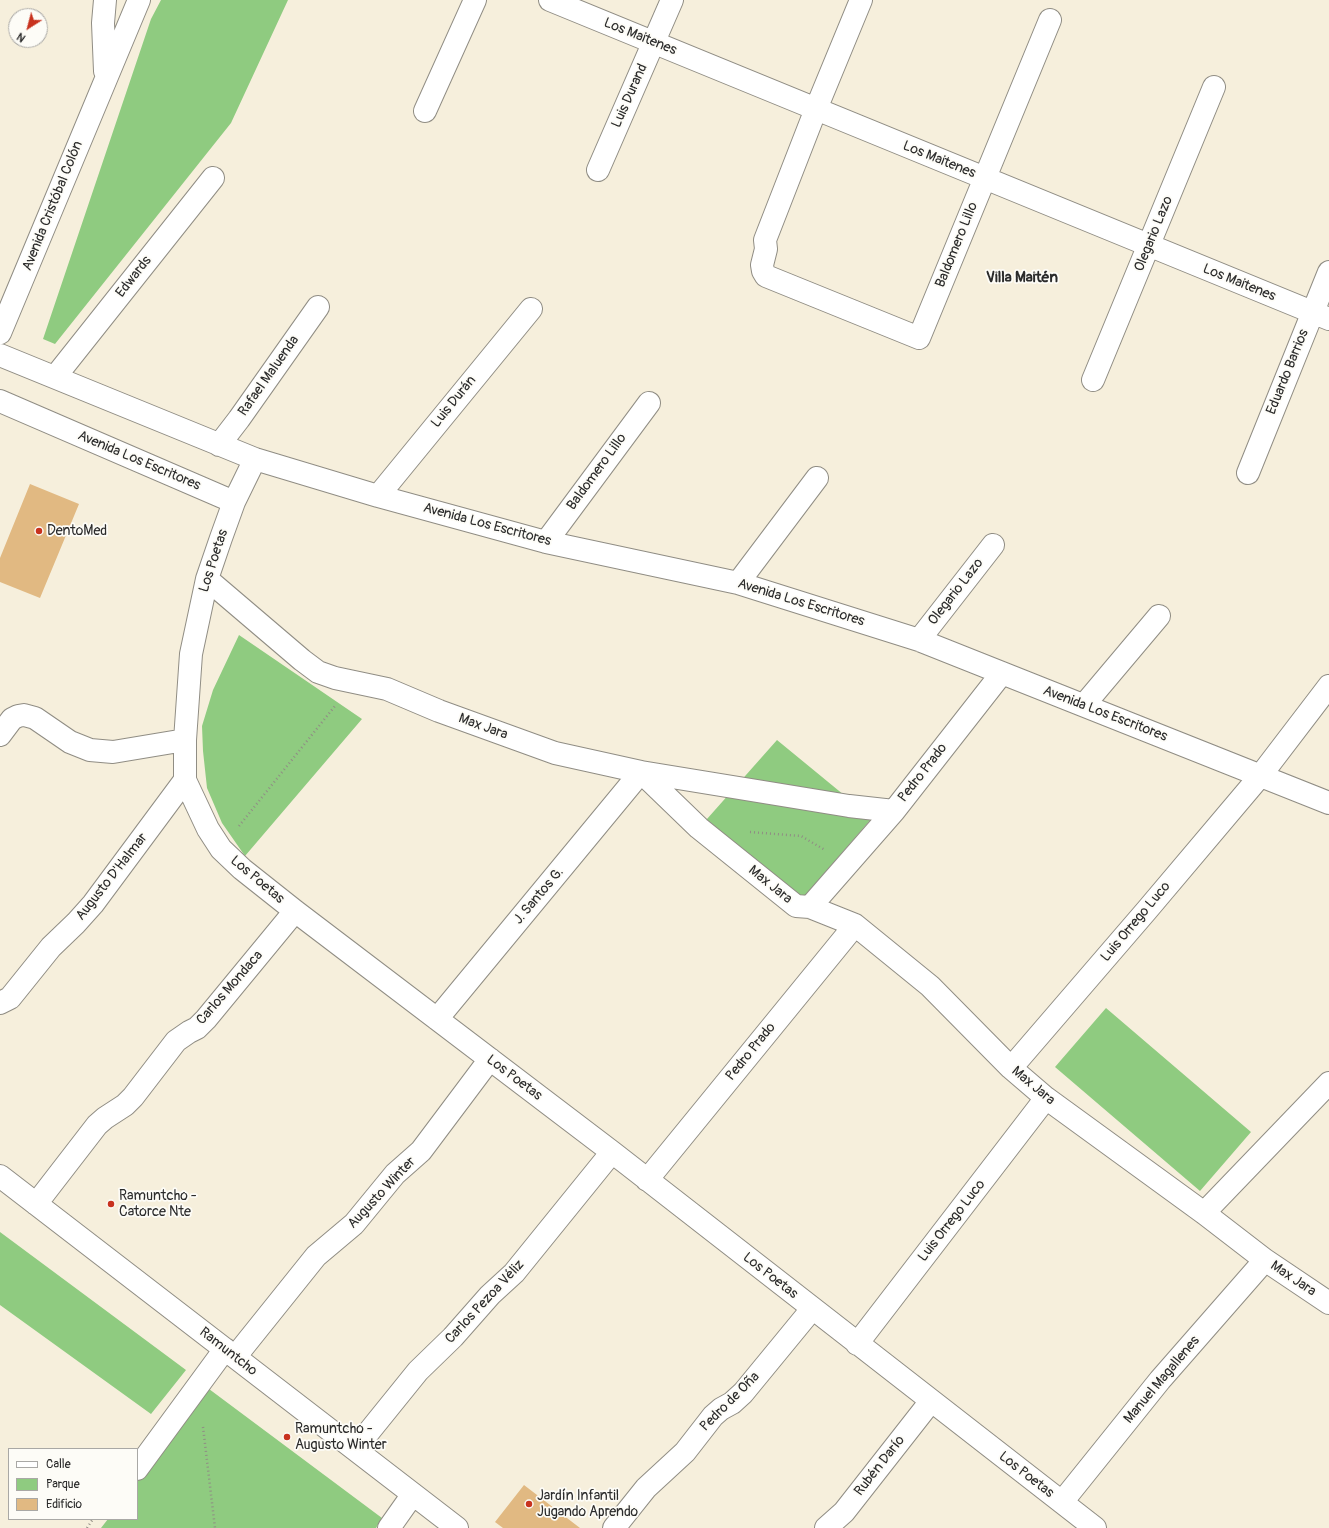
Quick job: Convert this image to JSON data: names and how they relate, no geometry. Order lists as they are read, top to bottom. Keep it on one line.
{"streets":{"street":["Los Maitenes","Luis Durand","Avenida Cristóbal Colón","Olegario Lazo","Baldomero Lillo","Edwards","Eduardo Barrios","Rafael Maluenda","Luis Durán","Avenida Los Escritores","Los Poetas","Max Jara","Pedro Prado","Augusto D'Halmar","J. Santos G.","Luis Orrego Luco","Carlos Mondaca","Augusto Winter","Carlos Pezoa Véliz","Ramuntcho","Manuel Magallenes","Pedro de Oña","Rubén Darío"]},"crossings":[["Los Maitenes","Luis Durand"],["Los Maitenes","Olegario Lazo"],["Los Maitenes","Baldomero Lillo"],["Los Maitenes","Eduardo Barrios"],["Olegario Lazo","Avenida Los Escritores"],["Baldomero Lillo","Avenida Los Escritores"],["Edwards","Avenida Los Escritores"],["Rafael Maluenda","Avenida Los Escritores"],["Luis Durán","Avenida Los Escritores"],["Avenida Los Escritores","Los Poetas"],["Avenida Los Escritores","Pedro Prado"],["Avenida Los Escritores","Luis Orrego Luco"],["Los Poetas","Max Jara"],["Los Poetas","Pedro Prado"],["Los Poetas","Augusto D'Halmar"],["Los Poetas","J. Santos G."],["Los Poetas","Luis Orrego Luco"],["Los Poetas","Carlos Mondaca"],["Los Poetas","Augusto Winter"],["Los Poetas","Carlos Pezoa Véliz"],["Los Poetas","Manuel Magallenes"],["Los Poetas","Pedro de Oña"],["Los Poetas","Rubén Darío"],["Max Jara","Pedro Prado"],["Max Jara","J. Santos G."],["Max Jara","Luis Orrego Luco"],["Max Jara","Manuel Magallenes"],["Carlos Mondaca","Ramuntcho"],["Augusto Winter","Ramuntcho"],["Carlos Pezoa Véliz","Ramuntcho"]],"districts":["Villa Maitén"],"places":["DentoMed","Ramuntcho - Catorce Nte","Ramuntcho - Augusto Winter","Jardín Infantil Jugando Aprendo"],"legend":["Calle","Parque","Edificio"],"north":"bottom left"}
